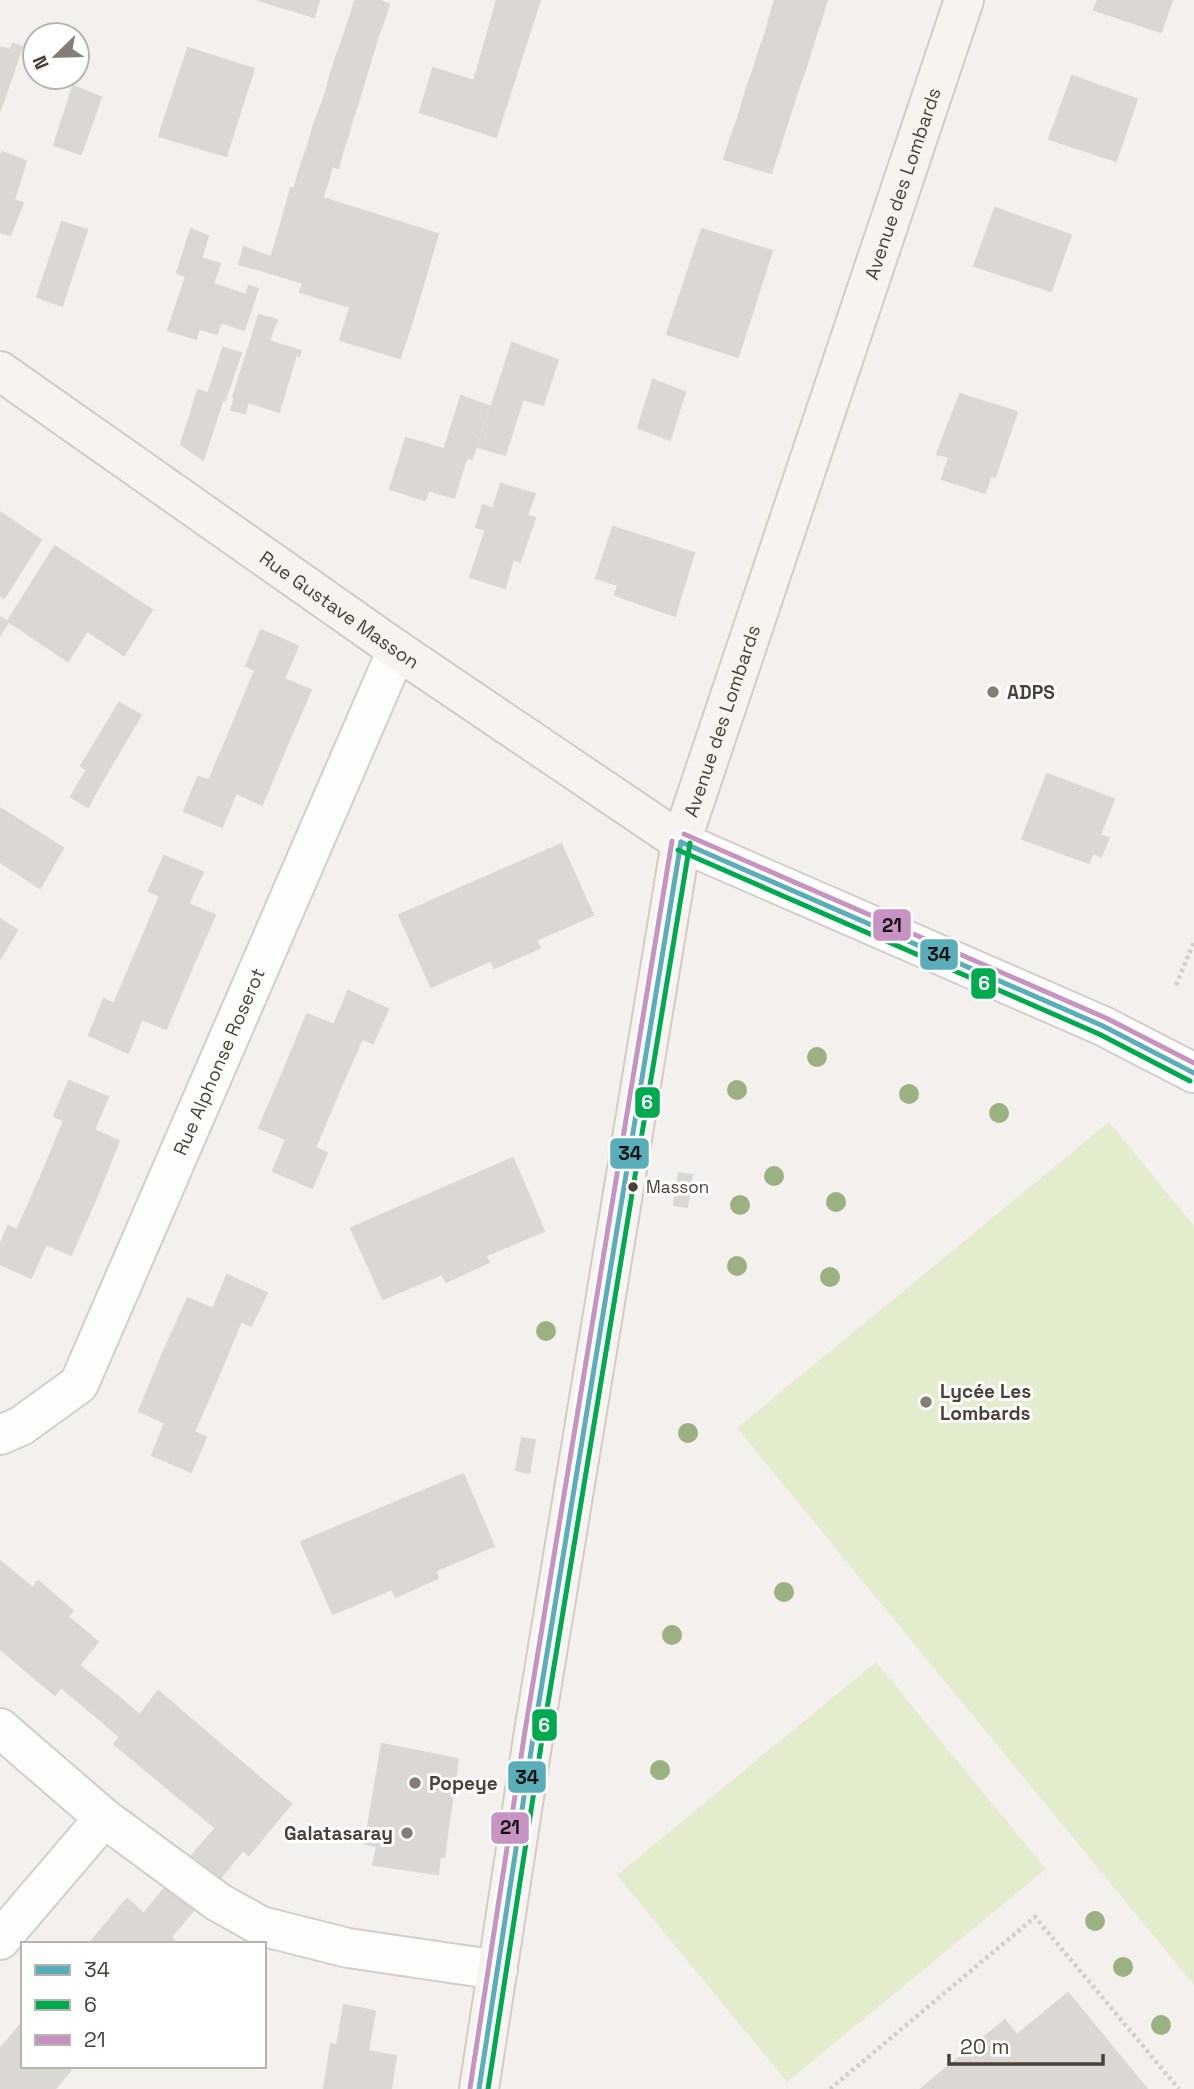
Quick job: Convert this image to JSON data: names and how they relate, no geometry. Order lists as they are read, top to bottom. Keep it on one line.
{"streets":{"street":["Avenue des Lombards","Rue Gustave Masson","Rue Alphonse Roserot"]},"crossings":[["Avenue des Lombards","Rue Gustave Masson"],["Rue Gustave Masson","Rue Alphonse Roserot"]],"places":["ADPS","Masson","Lycée Les Lombards","Popeye","Galatasaray"],"lines":["transit line 21","transit line 34","transit line 6"],"legend":["34","6","21"],"scale_bar":"20 m","north":"bottom left"}
